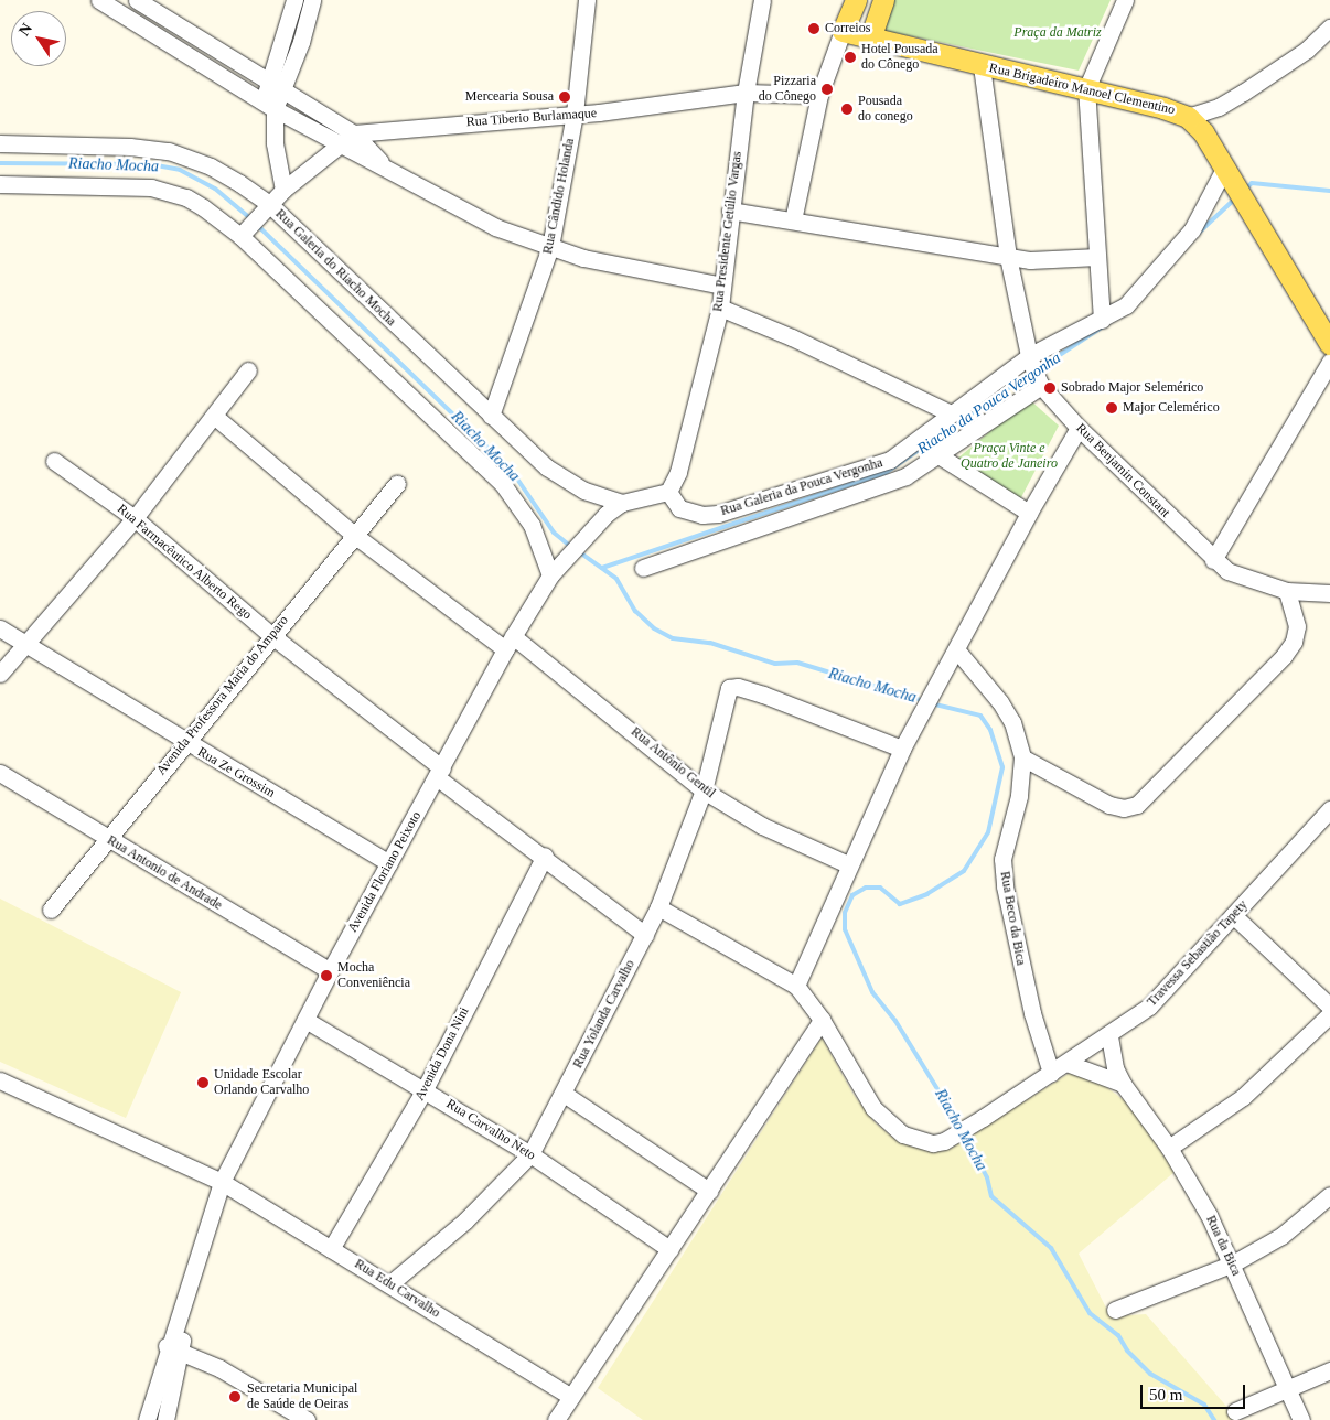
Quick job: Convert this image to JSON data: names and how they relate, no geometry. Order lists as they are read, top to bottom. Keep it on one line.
{"streets":{"main road":["Rua Brigadeiro Manoel Clementino"],"street":["Rua Tiberio Burlamaque","Rua Cândido Holanda","Rua Presidente Getúlio Vargas","Rua Galeria do Riacho Mocha","Rua Benjamin Constant","Rua Galeria da Pouca Vergonha","Rua Farmacêutico Alberto Rego","Avenida Professora Maria do Amparo","Rua Antônio Gentil","Rua Ze Grossim","Avenida Floriano Peixoto","Rua Antonio de Andrade","Rua Beco da Bica","Travessa Sebastião Tapety","Rua Yolanda Carvalho","Avenida Dona Nini","Rua Carvalho Neto","Rua da Bica","Rua Edu Carvalho"]},"crossings":[["Rua Brigadeiro Manoel Clementino","Rua Benjamin Constant"],["Rua Brigadeiro Manoel Clementino","Rua Galeria da Pouca Vergonha"],["Rua Tiberio Burlamaque","Rua Cândido Holanda"],["Rua Tiberio Burlamaque","Rua Presidente Getúlio Vargas"],["Rua Cândido Holanda","Rua Galeria do Riacho Mocha"],["Rua Presidente Getúlio Vargas","Rua Galeria da Pouca Vergonha"],["Rua Presidente Getúlio Vargas","Avenida Floriano Peixoto"],["Rua Galeria do Riacho Mocha","Avenida Floriano Peixoto"],["Rua Benjamin Constant","Rua Galeria da Pouca Vergonha"],["Rua Galeria da Pouca Vergonha","Avenida Floriano Peixoto"],["Rua Farmacêutico Alberto Rego","Avenida Professora Maria do Amparo"],["Rua Farmacêutico Alberto Rego","Avenida Floriano Peixoto"],["Rua Farmacêutico Alberto Rego","Rua Yolanda Carvalho"],["Rua Farmacêutico Alberto Rego","Avenida Dona Nini"],["Avenida Professora Maria do Amparo","Rua Antônio Gentil"],["Avenida Professora Maria do Amparo","Rua Ze Grossim"],["Avenida Professora Maria do Amparo","Rua Antonio de Andrade"],["Rua Antônio Gentil","Avenida Floriano Peixoto"],["Rua Antônio Gentil","Rua Yolanda Carvalho"],["Rua Ze Grossim","Avenida Floriano Peixoto"],["Avenida Floriano Peixoto","Rua Antonio de Andrade"],["Avenida Floriano Peixoto","Rua Carvalho Neto"],["Avenida Floriano Peixoto","Rua Edu Carvalho"],["Rua Beco da Bica","Travessa Sebastião Tapety"],["Travessa Sebastião Tapety","Rua da Bica"],["Rua Yolanda Carvalho","Rua Carvalho Neto"],["Rua Yolanda Carvalho","Rua Edu Carvalho"],["Avenida Dona Nini","Rua Carvalho Neto"],["Avenida Dona Nini","Rua Edu Carvalho"]],"water":["Riacho Mocha","Riacho da Pouca Vergonha"],"parks":["Praça da Matriz","Praça Vinte e Quatro de Janeiro"],"places":["Correios","Hotel Pousada do Cônego","Pizzaria do Cônego","Mercearia Sousa","Pousada do conego","Sobrado Major Selemérico","Major Celemérico","Mocha Conveniência","Unidade Escolar Orlando Carvalho","Secretaria Municipal de Saúde de Oeiras"],"scale_bar":"50 m","north":"top left"}
